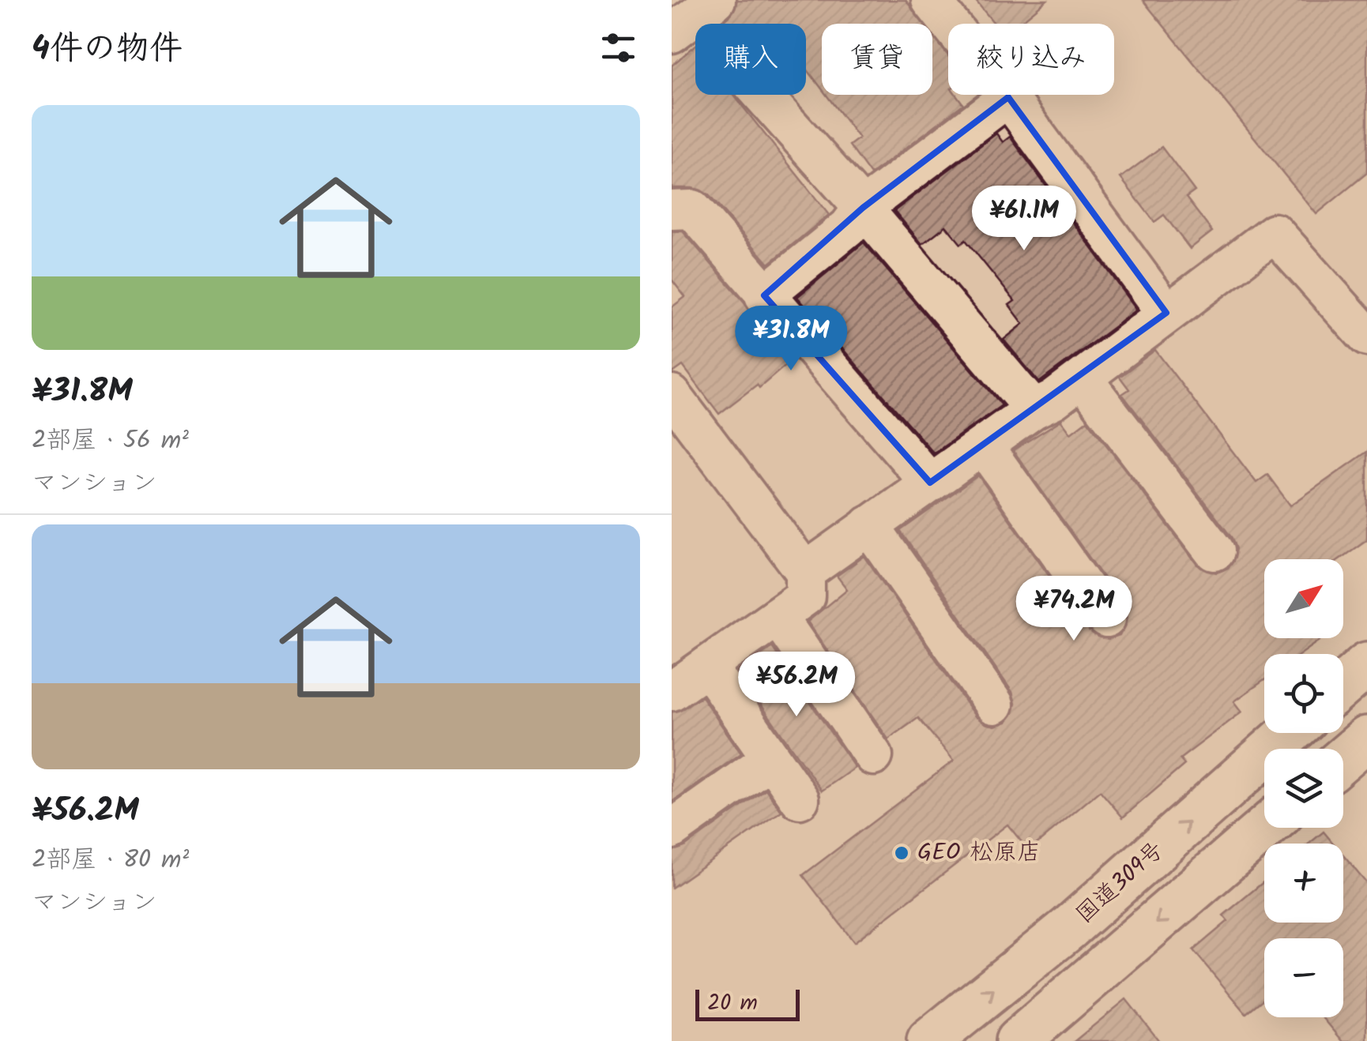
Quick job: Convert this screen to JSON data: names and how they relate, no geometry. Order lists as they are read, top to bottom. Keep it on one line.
{"streets":{"highway":["国道309号"]},"places":["GEO 松原店"],"scale_bar":"20 m","north":"top right","page":{"heading":"4件の物件","chip":["購入","賃貸","絞り込み"],"list":[{"name":"¥31.8M","note":"2部屋 · 56 m² · マンション"},{"name":"¥56.2M","note":"2部屋 · 80 m² · マンション"}],"price":["¥61.1M","¥31.8M","¥74.2M","¥56.2M"],"map_buttons":["+","−"],"scale":"20 m"}}
